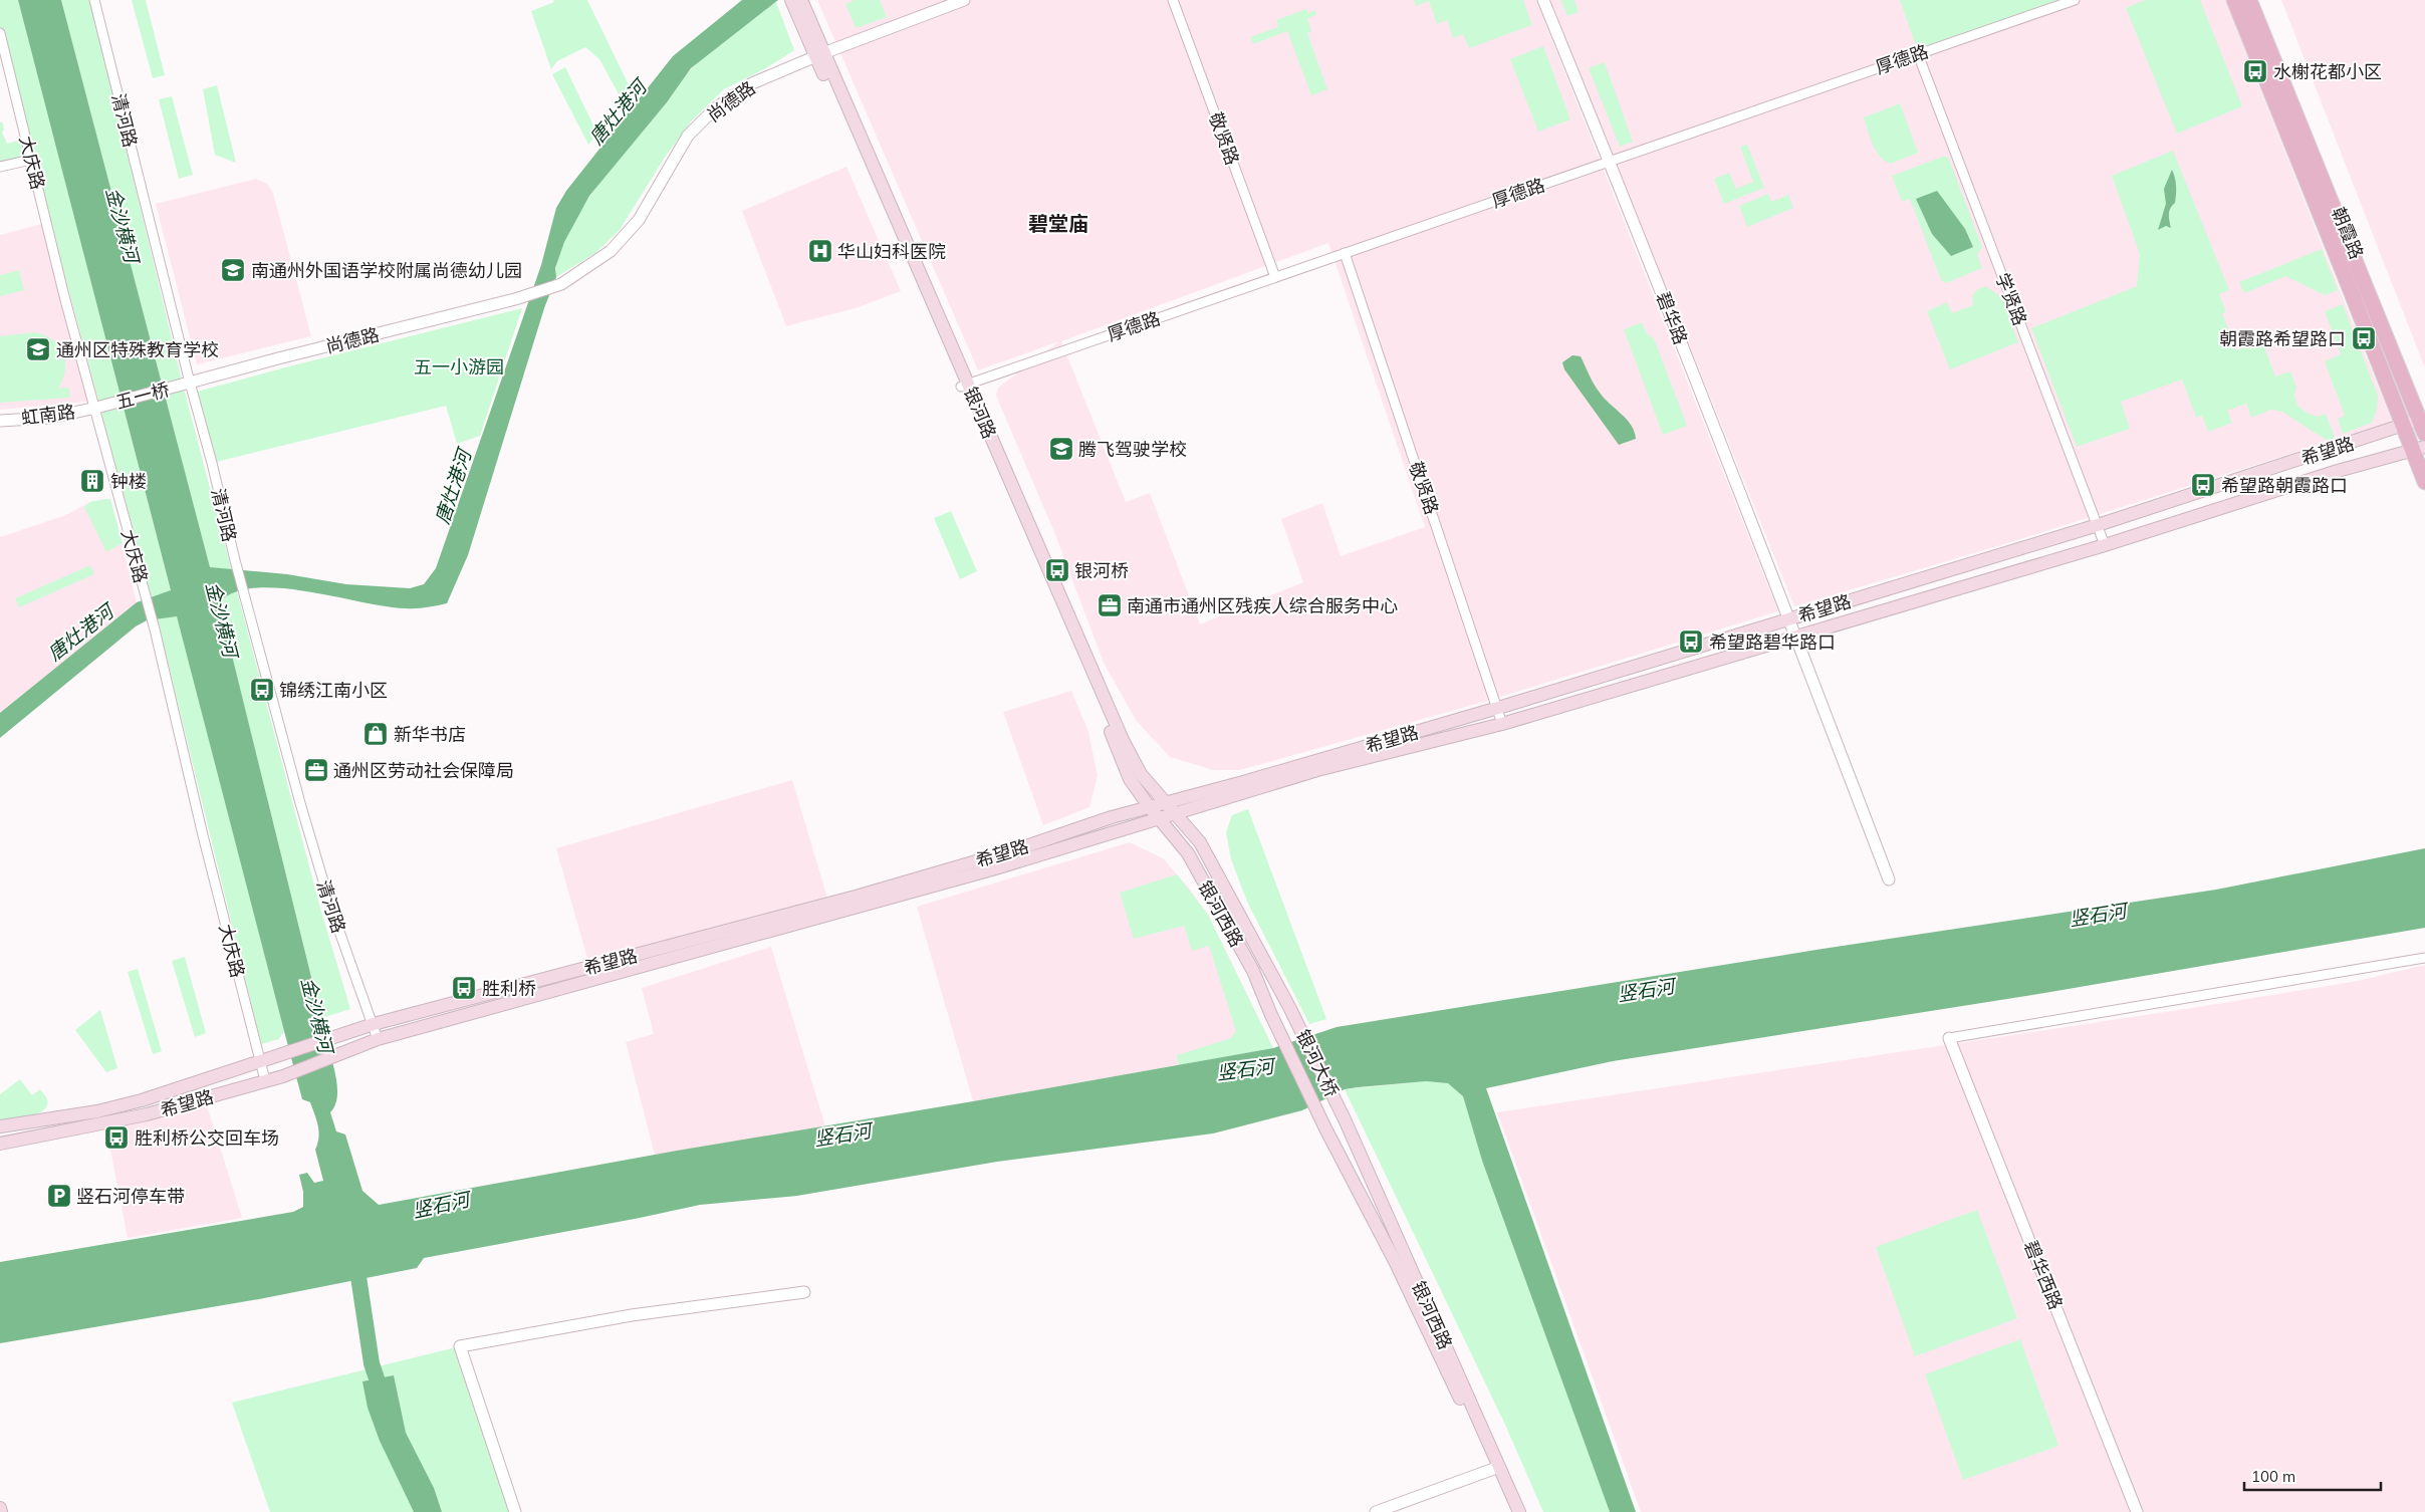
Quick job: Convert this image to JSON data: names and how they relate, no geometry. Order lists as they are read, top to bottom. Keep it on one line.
{"streets":{"main road":["朝霞路","银河路","希望路","银河西路","银河大桥"],"street":["厚德路","尚德路","清河路","敬贤路","大庆路","学贤路","碧华路","五一桥","虹南路","碧华西路"]},"crossings":[["厚德路","敬贤路"],["厚德路","学贤路"],["厚德路","碧华路"],["厚德路","银河路"],["尚德路","清河路"],["尚德路","五一桥"],["尚德路","银河路"],["清河路","五一桥"],["清河路","希望路"],["敬贤路","希望路"],["大庆路","五一桥"],["大庆路","虹南路"],["大庆路","希望路"],["朝霞路","希望路"],["学贤路","希望路"],["碧华路","希望路"],["五一桥","虹南路"],["银河路","希望路"],["银河路","银河西路"],["希望路","银河西路"],["银河西路","银河大桥"]],"districts":["碧堂庙"],"water":["唐灶港河","金沙横河","竖石河"],"parks":["五一小游园"],"places":{"bus stop":["水榭花都小区","朝霞路希望路口","希望路朝霞路口","银河桥","希望路碧华路口","锦绣江南小区","胜利桥","胜利桥公交回车场"],"hospital":["华山妇科医院"],"school or university":["南通州外国语学校附属尚德幼儿园","通州区特殊教育学校","腾飞驾驶学校"],"building":["钟楼"],"office":["南通市通州区残疾人综合服务中心","通州区劳动社会保障局"],"shop":["新华书店"],"parking":["竖石河停车带"]},"scale_bar":"100 m"}
